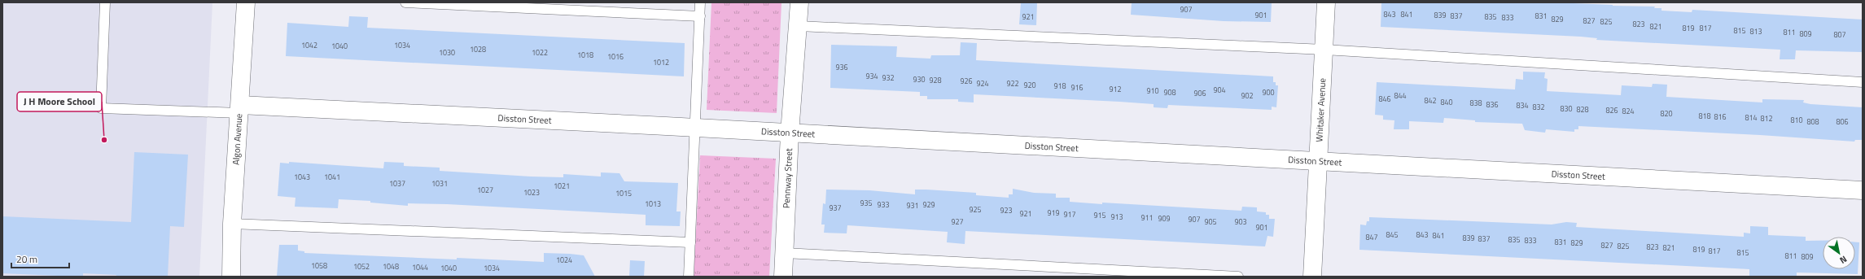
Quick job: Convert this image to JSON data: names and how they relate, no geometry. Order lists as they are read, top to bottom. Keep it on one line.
{"streets":{"street":["Whitaker Avenue","Disston Street","Algon Avenue","Pennway Street"]},"crossings":[["Whitaker Avenue","Disston Street"],["Disston Street","Algon Avenue"],["Disston Street","Pennway Street"]],"places":["J H Moore School"],"house_numbers":["907","843","841","901","839","837","831","921","835","833","829","827","825","823","821","819","817","815","813","811","809","807","1042","1034","1040","1028","1030","1022","1018","1016","1012","936","934","932","930","928","926","924","922","920","918","916","912","904","910","908","900","906","902","844","846","842","840","838","836","834","832","830","828","826","824","820","818","816","814","812","810","808","806","1043","1041","1037","1031","1021","1027","1023","1015","935","1013","933","929","931","937","925","923","919","921","917","915","913","911","909","907","927","905","903","901","845","843","841","847","839","837","835","833","831","829","827","825","823","821","819","817","815","811","809","1024","1058","1052","1048","1044","1040","1034"],"scale_bar":"20 m","north":"bottom right"}
